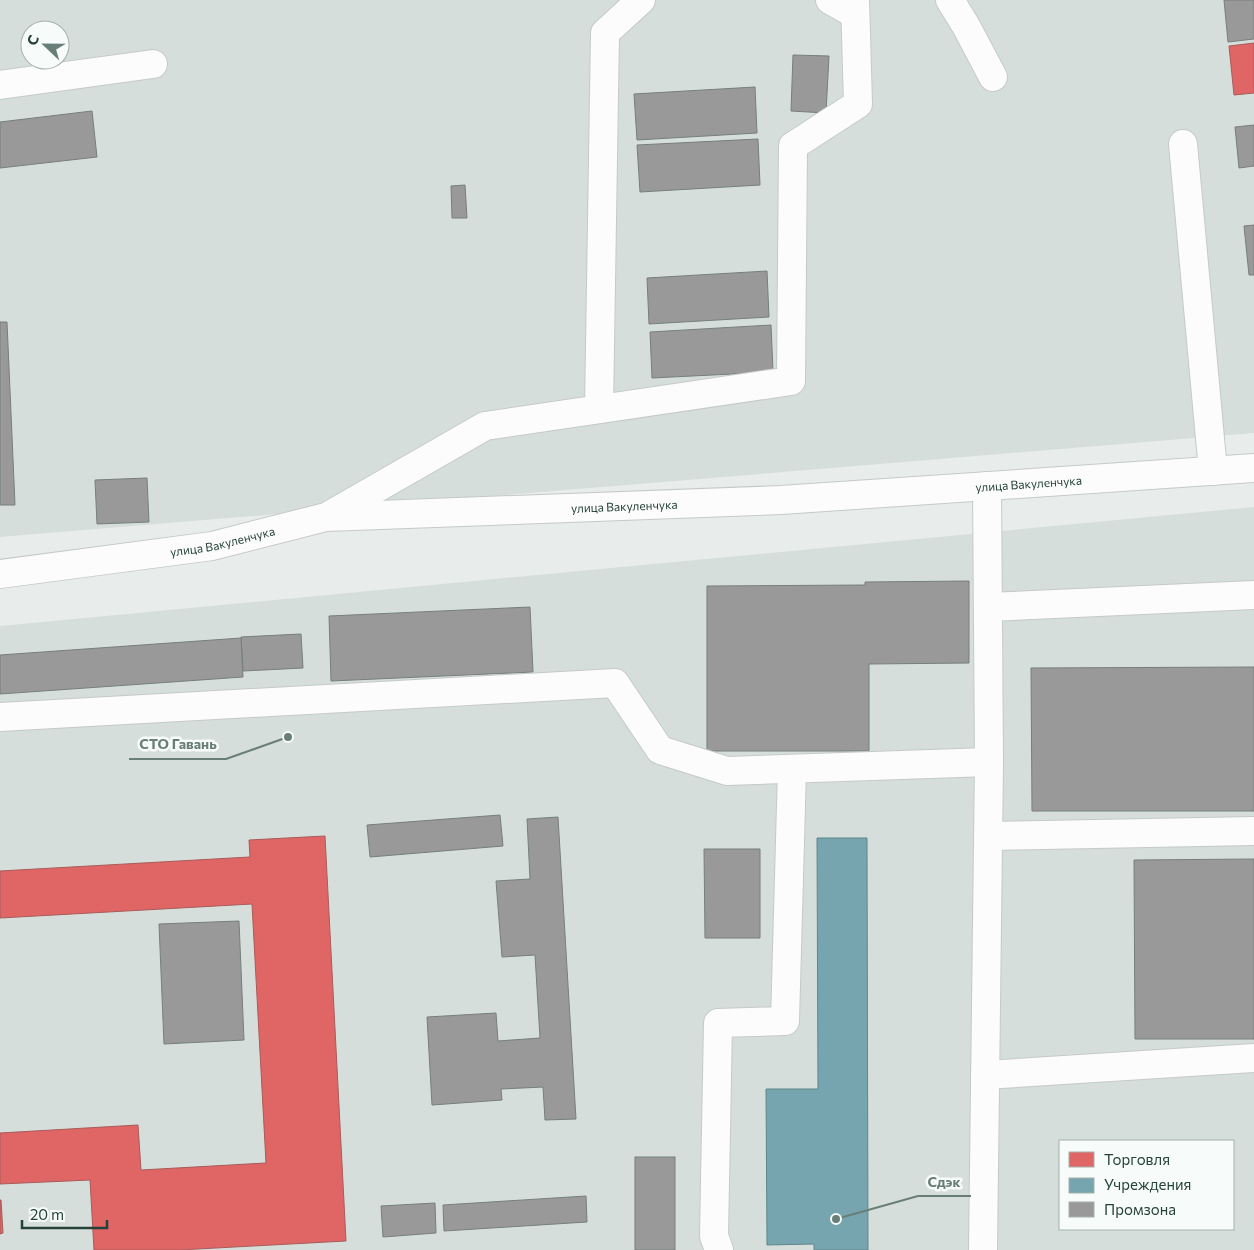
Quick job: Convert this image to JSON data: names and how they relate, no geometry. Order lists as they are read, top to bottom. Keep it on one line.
{"streets":{"street":["улица Вакуленчука"]},"places":["СТО Гавань","Сдэк"],"legend":["Торговля","Учреждения","Промзона"],"scale_bar":"20 m","north":"left"}
